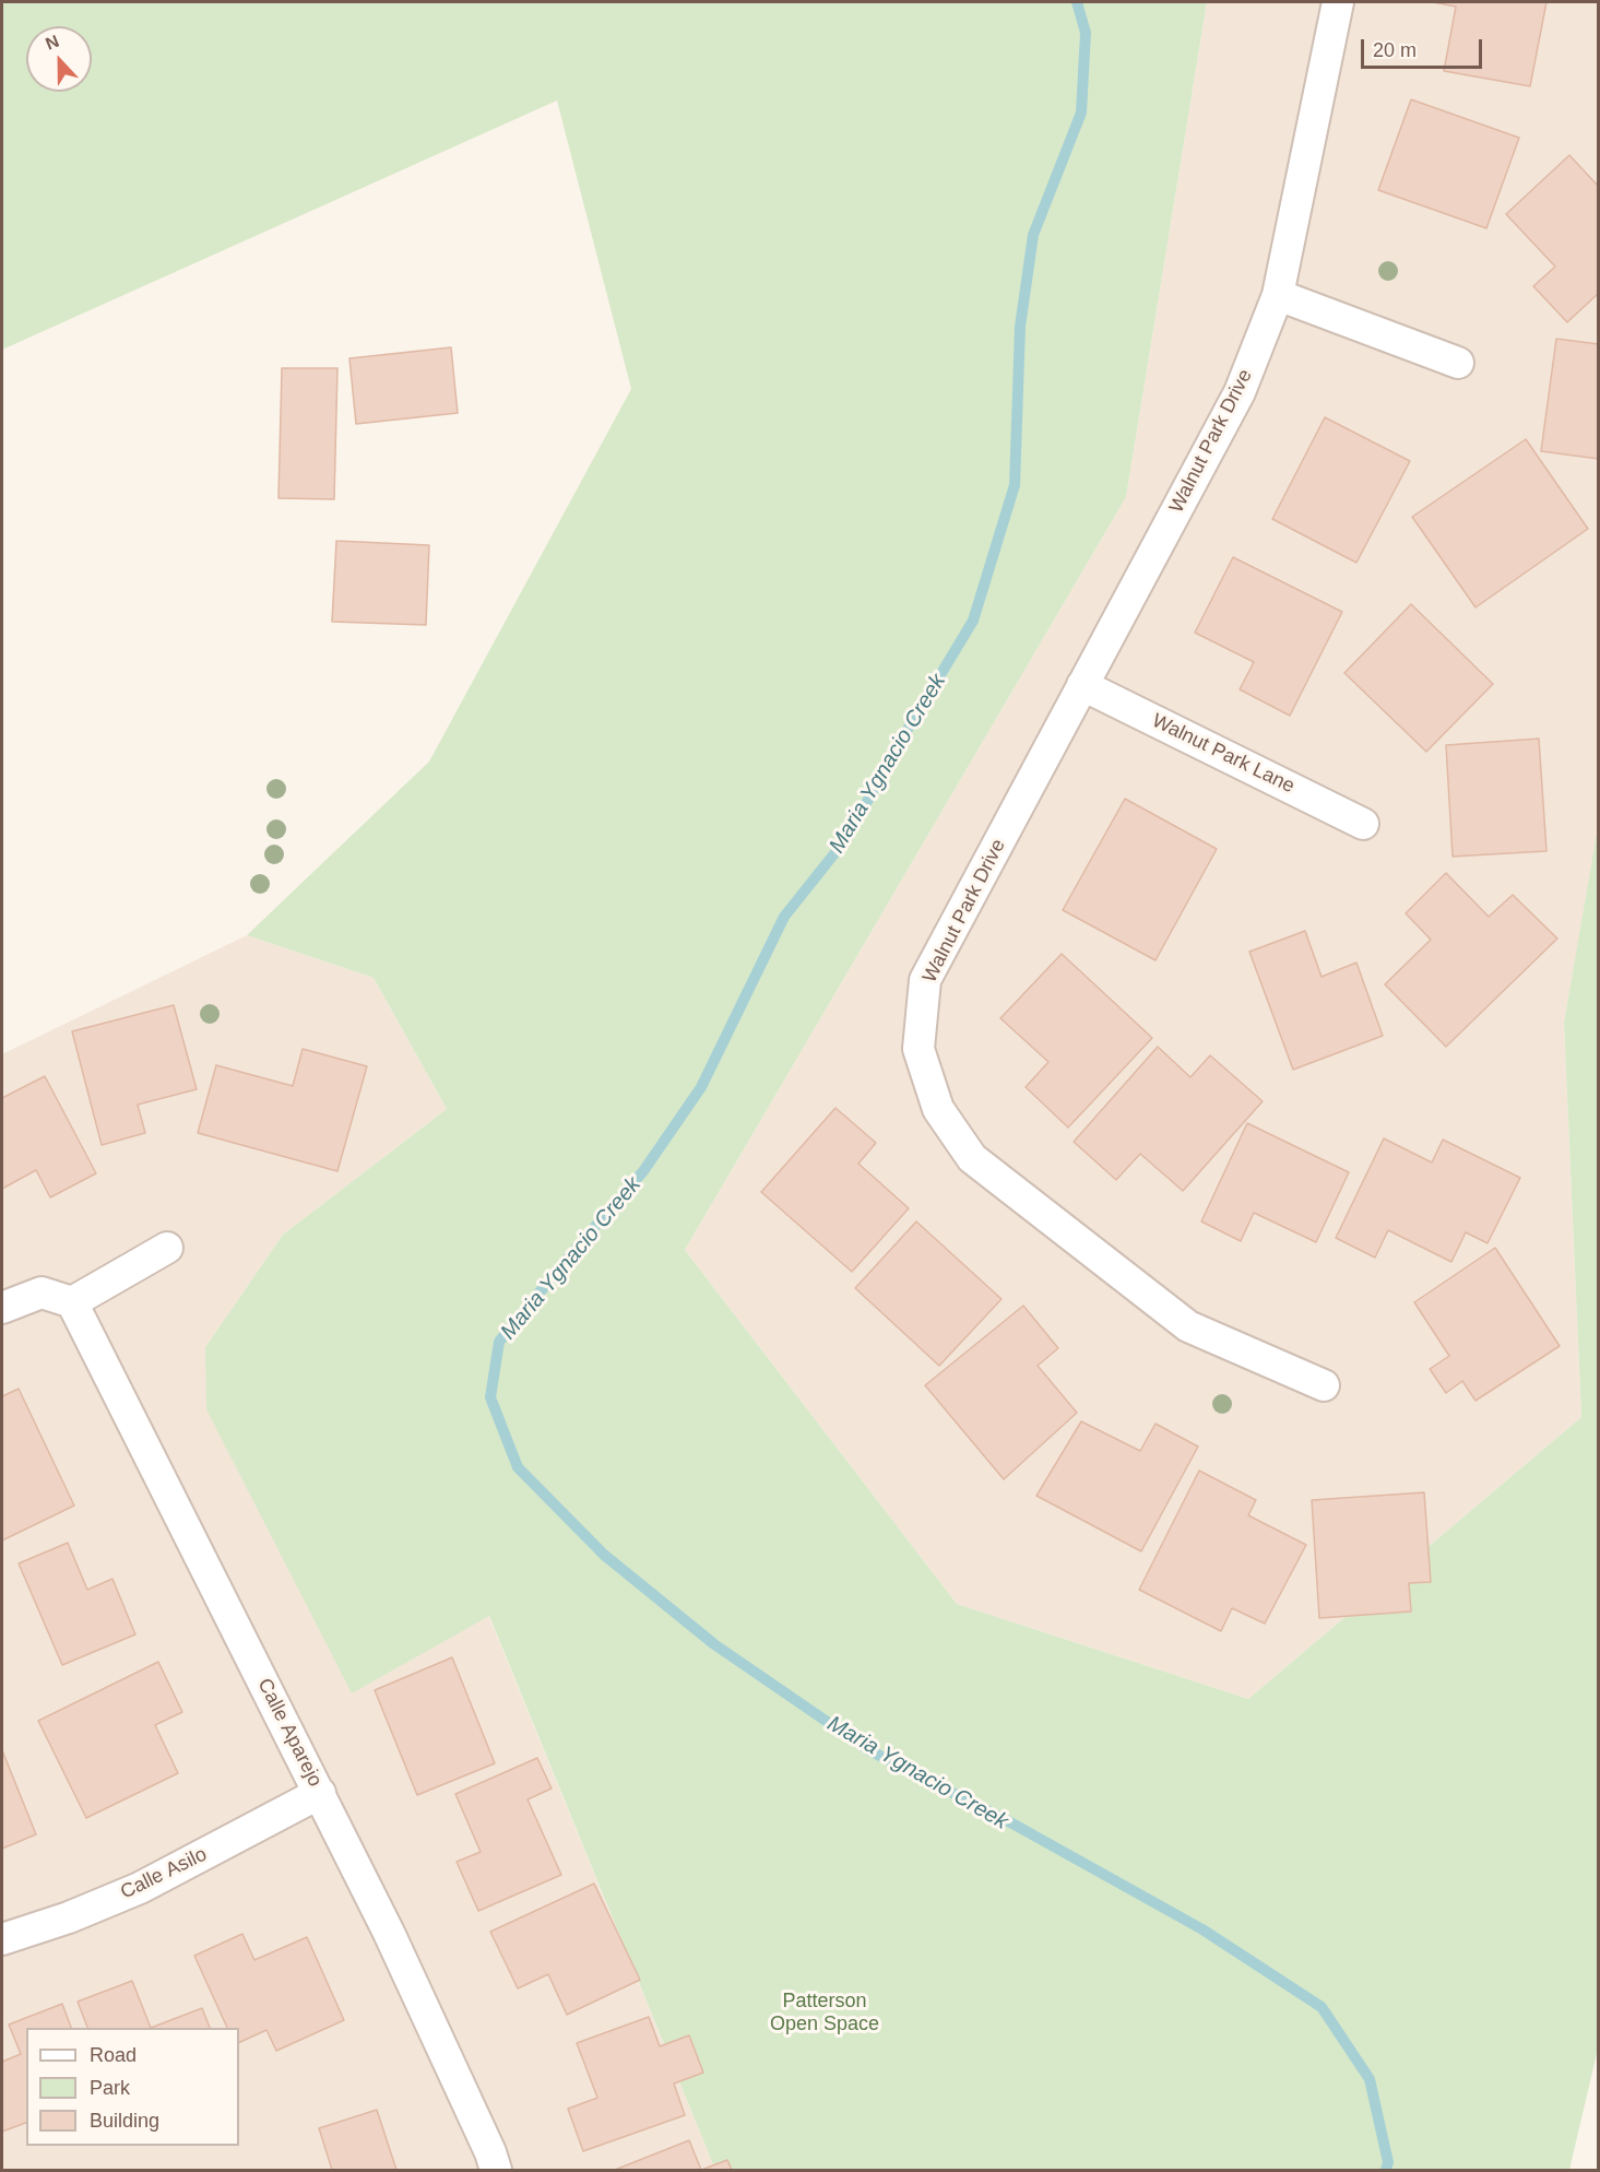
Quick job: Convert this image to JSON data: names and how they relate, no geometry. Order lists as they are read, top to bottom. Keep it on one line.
{"streets":{"street":["Walnut Park Drive","Walnut Park Lane","Calle Aparejo","Calle Asilo"]},"crossings":[["Walnut Park Drive","Walnut Park Lane"],["Calle Aparejo","Calle Asilo"]],"water":["Maria Ygnacio Creek"],"parks":["Patterson Open Space"],"legend":["Road","Park","Building"],"scale_bar":"20 m","north":"top"}
